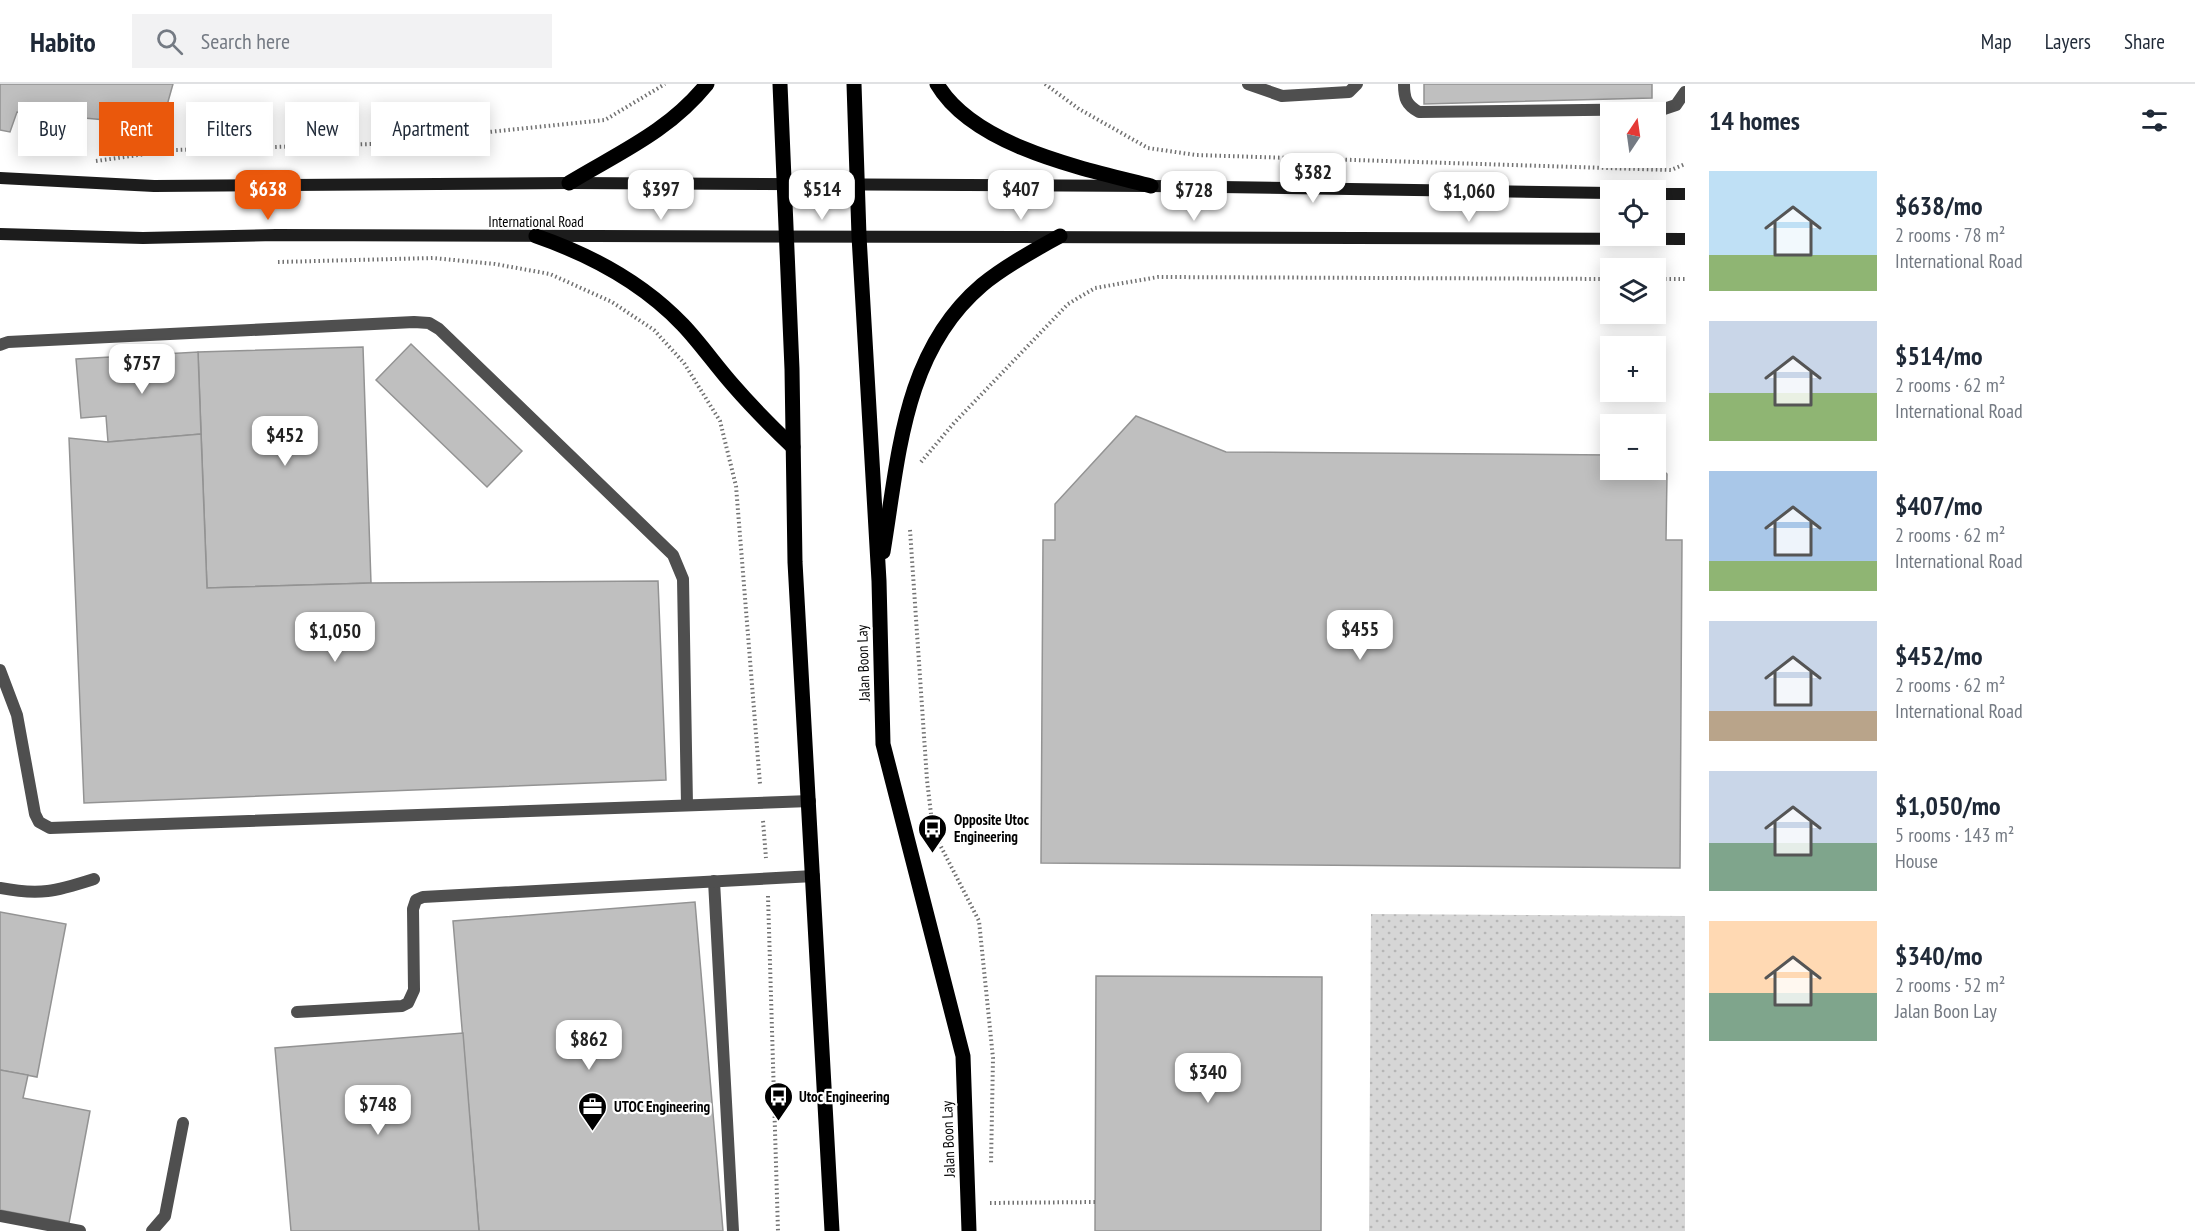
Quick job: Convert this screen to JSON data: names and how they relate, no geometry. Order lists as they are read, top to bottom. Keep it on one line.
{"streets":{"main road":["International Road","Jalan Boon Lay"]},"crossings":[["International Road","Jalan Boon Lay"]],"places":{"bus stop":["Opposite Utoc Engineering","Utoc Engineering"],"office":["UTOC Engineering"]},"north":"top","page":{"header":"Habito","search":"Search here","nav":["Map","Layers","Share"],"heading":"14 homes","map_buttons":["+","−"],"chip":["Buy","Rent","Filters","New","Apartment"],"price":["$382","$638","$397","$514","$407","$728","$1,060","$757","$452","$455","$1,050","$862","$340","$748"],"list":[{"name":"$638/mo","note":"2 rooms · 78 m² · International Road"},{"name":"$514/mo","note":"2 rooms · 62 m² · International Road"},{"name":"$407/mo","note":"2 rooms · 62 m² · International Road"},{"name":"$452/mo","note":"2 rooms · 62 m² · International Road"},{"name":"$1,050/mo","note":"5 rooms · 143 m² · House"},{"name":"$340/mo","note":"2 rooms · 52 m² · Jalan Boon Lay"}]}}
